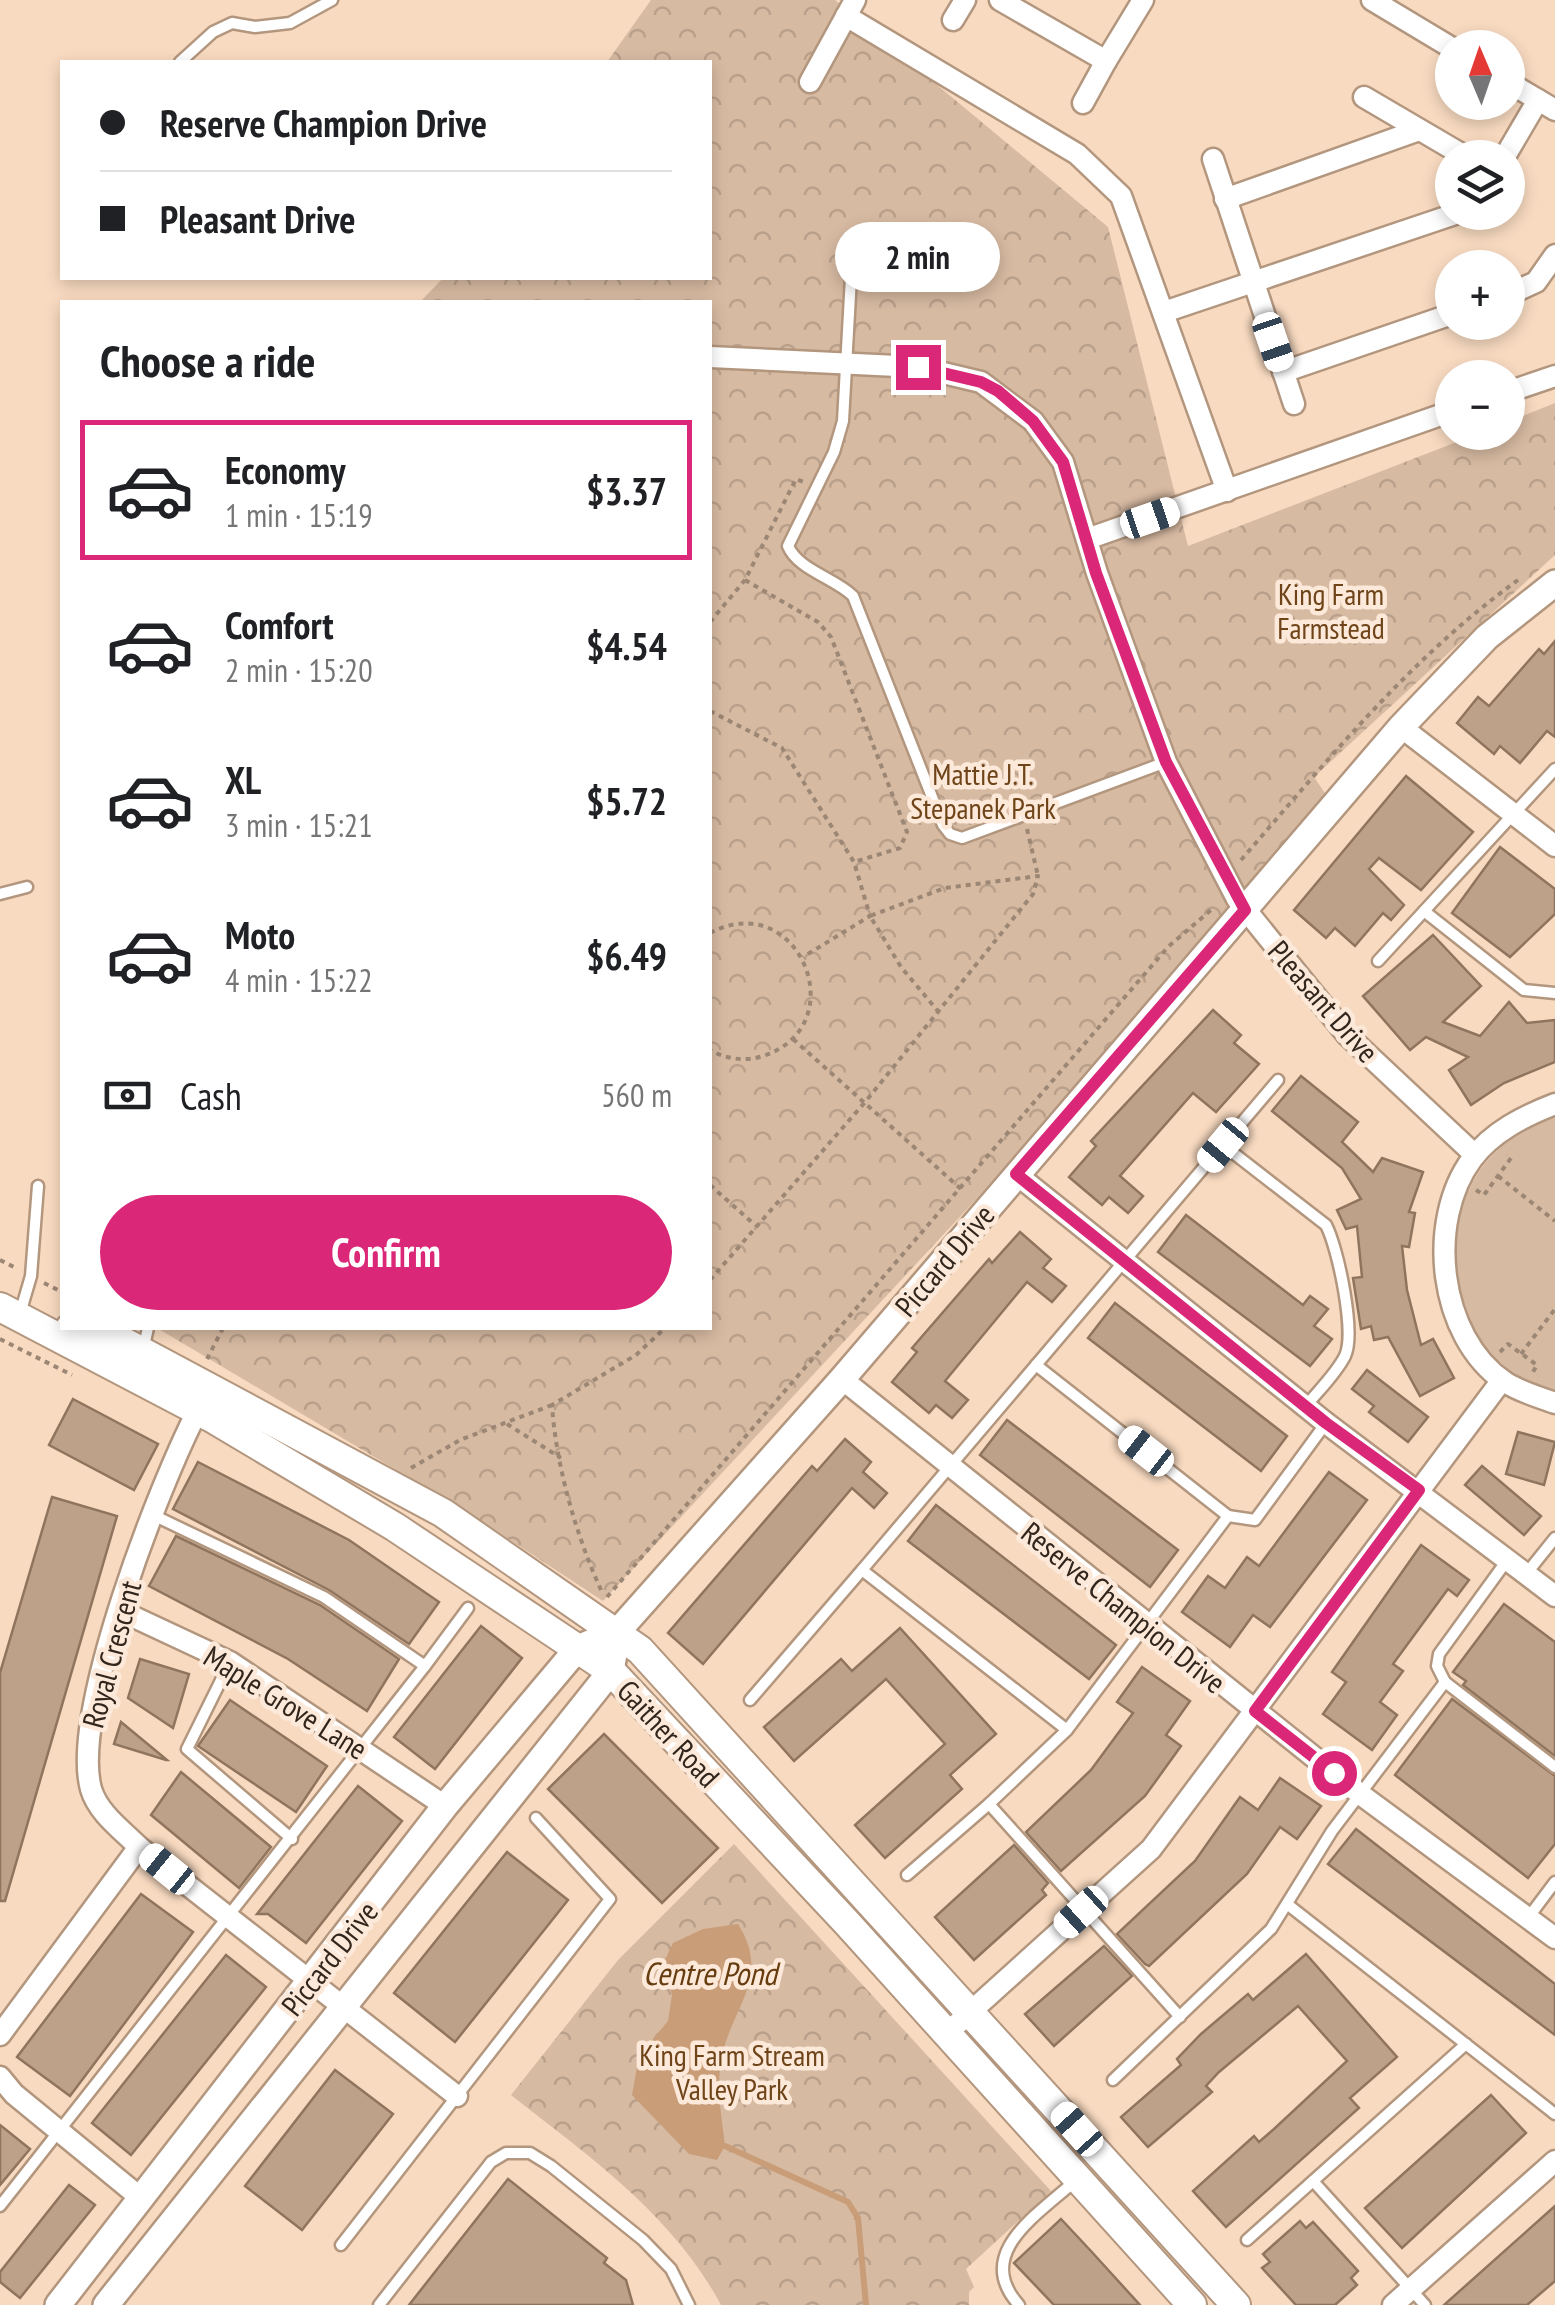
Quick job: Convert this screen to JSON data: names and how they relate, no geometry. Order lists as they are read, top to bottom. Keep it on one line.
{"streets":{"main road":["Gaither Road"],"street":["Pleasant Drive","Piccard Drive","Reserve Champion Drive","Royal Crescent","Maple Grove Lane"]},"crossings":[["Pleasant Drive","Piccard Drive"],["Piccard Drive","Reserve Champion Drive"],["Piccard Drive","Royal Crescent"],["Piccard Drive","Maple Grove Lane"],["Piccard Drive","Gaither Road"],["Royal Crescent","Maple Grove Lane"],["Royal Crescent","Gaither Road"]],"water":["Centre Pond"],"parks":["King Farm Farmstead","Mattie J.T. Stepanek Park","King Farm Stream Valley Park"],"north":"top","page":{"map_buttons":["+","−"],"banner":["Reserve Champion Drive","Pleasant Drive"],"bubble":"2 min","heading":"Choose a ride","list":[{"name":"Economy","note":"1 min · 15:19","value":"$3.37"},{"name":"Comfort","note":"2 min · 15:20","value":"$4.54"},{"name":"XL","note":"3 min · 15:21","value":"$5.72"},{"name":"Moto","note":"4 min · 15:22","value":"$6.49"}],"pay":["Cash","560 m"],"buttons":"Confirm"}}
